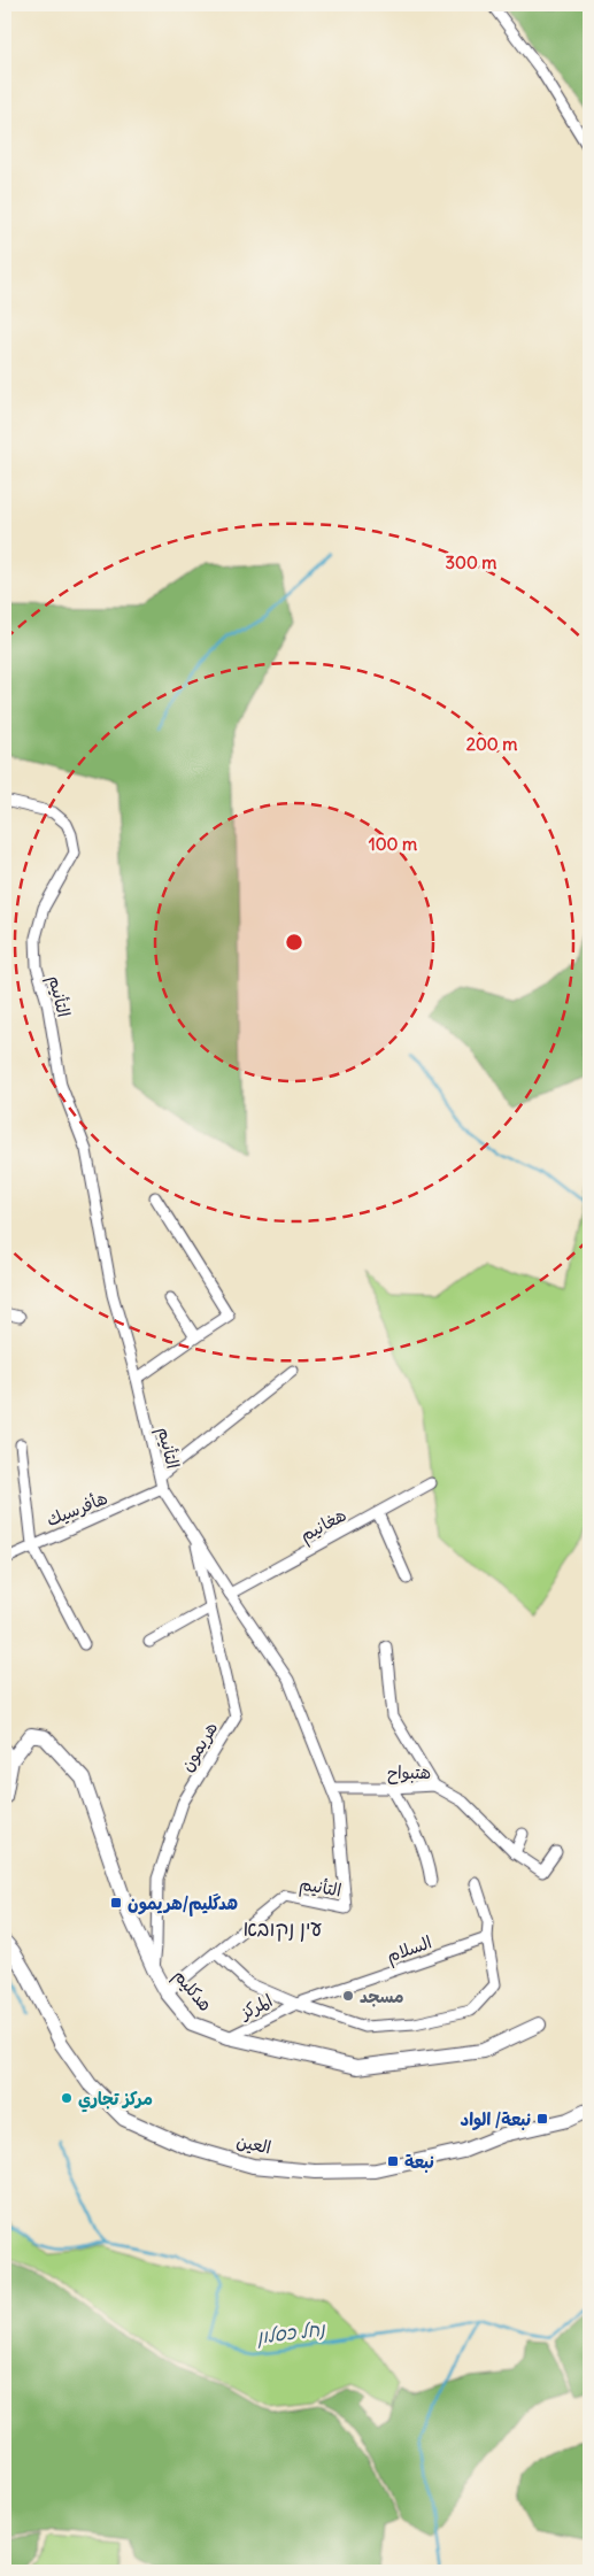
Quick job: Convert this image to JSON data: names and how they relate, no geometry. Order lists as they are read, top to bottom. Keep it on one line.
{"streets":{"street":["التأنيم","هأفرسيك","هغانيم","هريمون","هتبواح","السلام","هدكليم","المركز","العين"]},"crossings":[["التأنيم","هأفرسيك"],["التأنيم","هغانيم"],["التأنيم","هريمون"],["التأنيم","هتبواح"],["التأنيم","هدكليم"],["هريمون","هدكليم"],["السلام","المركز"],["هدكليم","المركز"]],"districts":["עין נקובא"],"water":["נחל כסלון"],"places":{"transit":["هدكَليم/هريمون","نبعة/ الواد","نبعة"],"other":["مسجد","مركز تجاري"]},"rings":["300 m","200 m","100 m"]}
